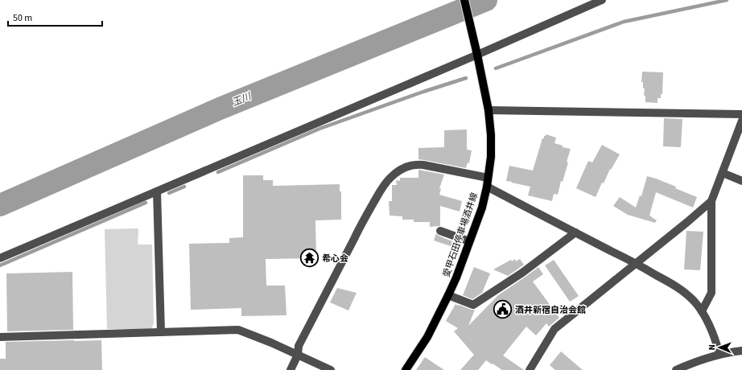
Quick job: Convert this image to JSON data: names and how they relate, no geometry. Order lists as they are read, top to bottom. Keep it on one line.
{"streets":{"main road":["愛甲石田停車場酒井線"]},"water":["玉川"],"places":{"temple":["希心会"],"public building":["酒井新宿自治会館"]},"scale_bar":"50 m","north":"left"}
